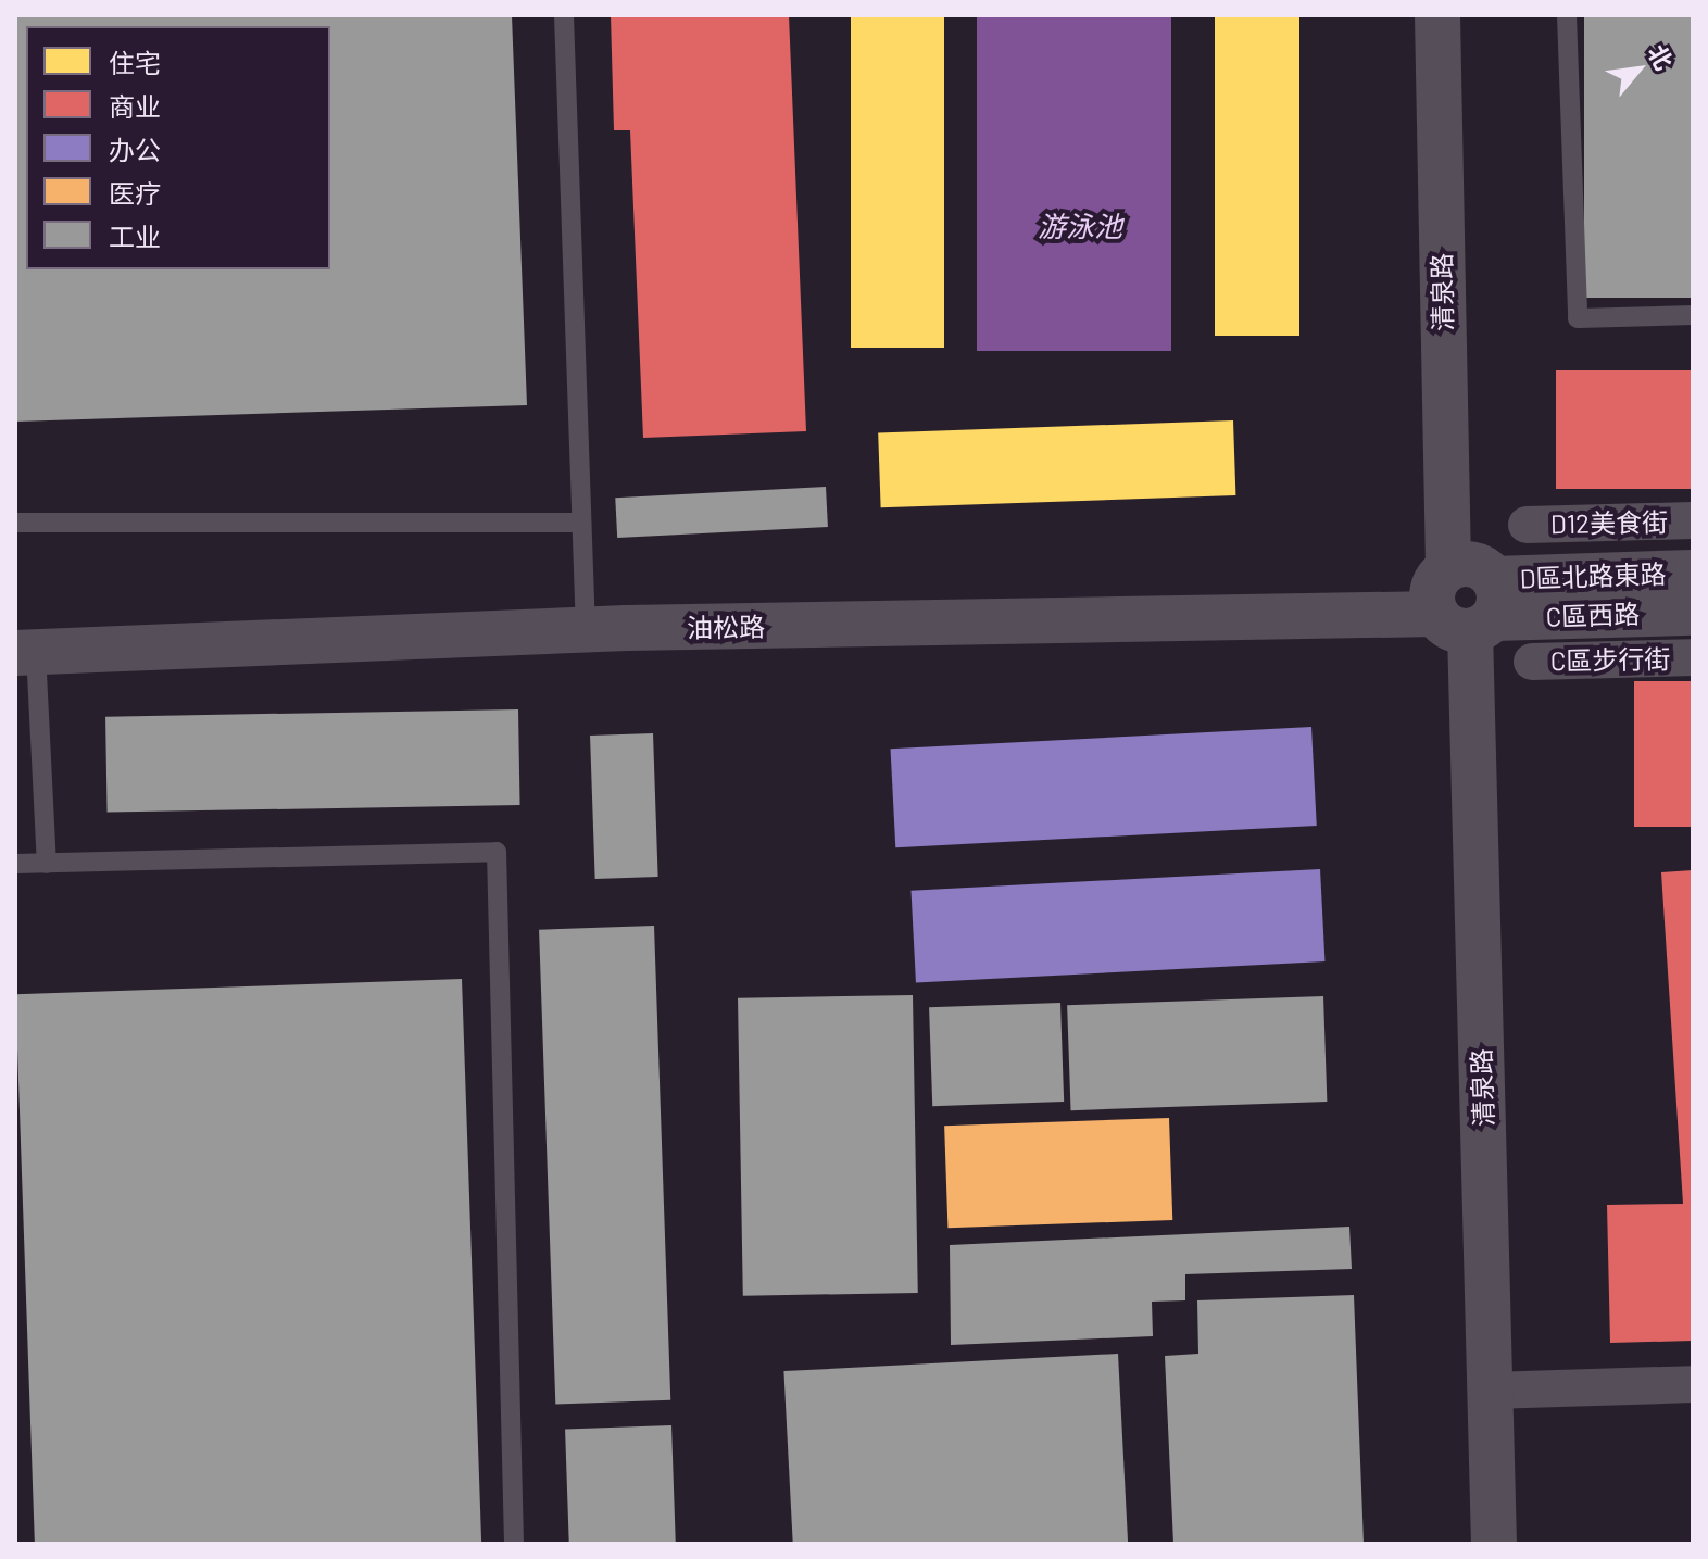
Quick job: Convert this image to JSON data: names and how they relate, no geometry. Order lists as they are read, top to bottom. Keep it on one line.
{"streets":{"street":["清泉路","D12美食街","D區北路東路","C區西路","油松路","C區步行街"]},"crossings":[["清泉路","D區北路東路"],["清泉路","C區西路"],["清泉路","油松路"],["D區北路東路","C區西路"],["D區北路東路","油松路"],["C區西路","油松路"]],"water":["游泳池"],"legend":["住宅","商业","办公","医疗","工业"],"north":"top right"}
